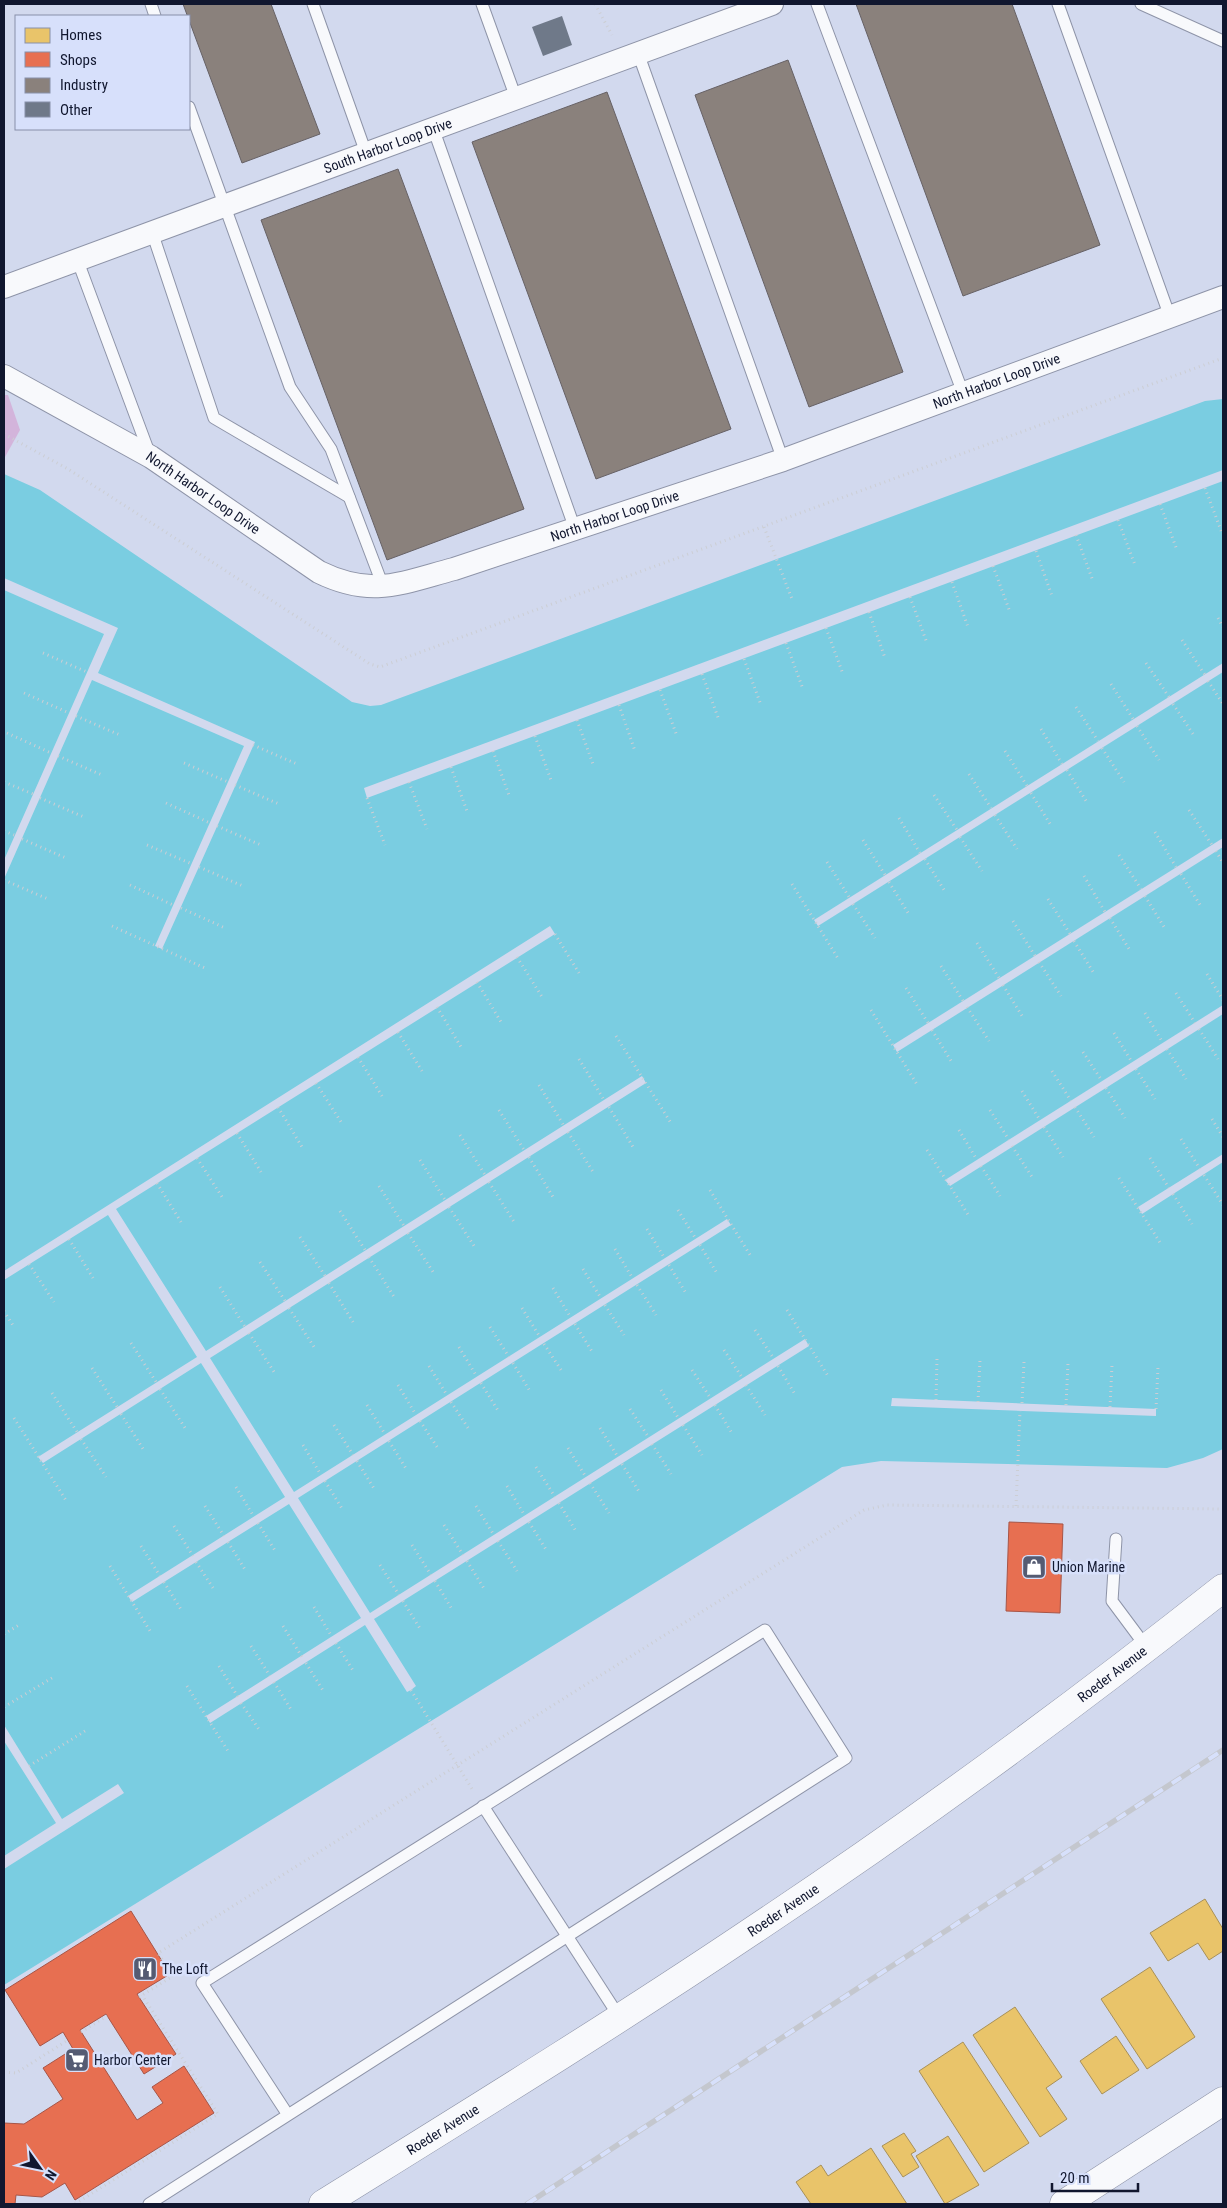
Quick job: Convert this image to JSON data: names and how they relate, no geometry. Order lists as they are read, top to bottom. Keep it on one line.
{"streets":{"street":["South Harbor Loop Drive","North Harbor Loop Drive","Roeder Avenue"]},"places":{"shop":["Union Marine"],"restaurant":["The Loft"],"supermarket":["Harbor Center"]},"legend":["Homes","Shops","Industry","Other"],"scale_bar":"20 m","north":"bottom right"}
